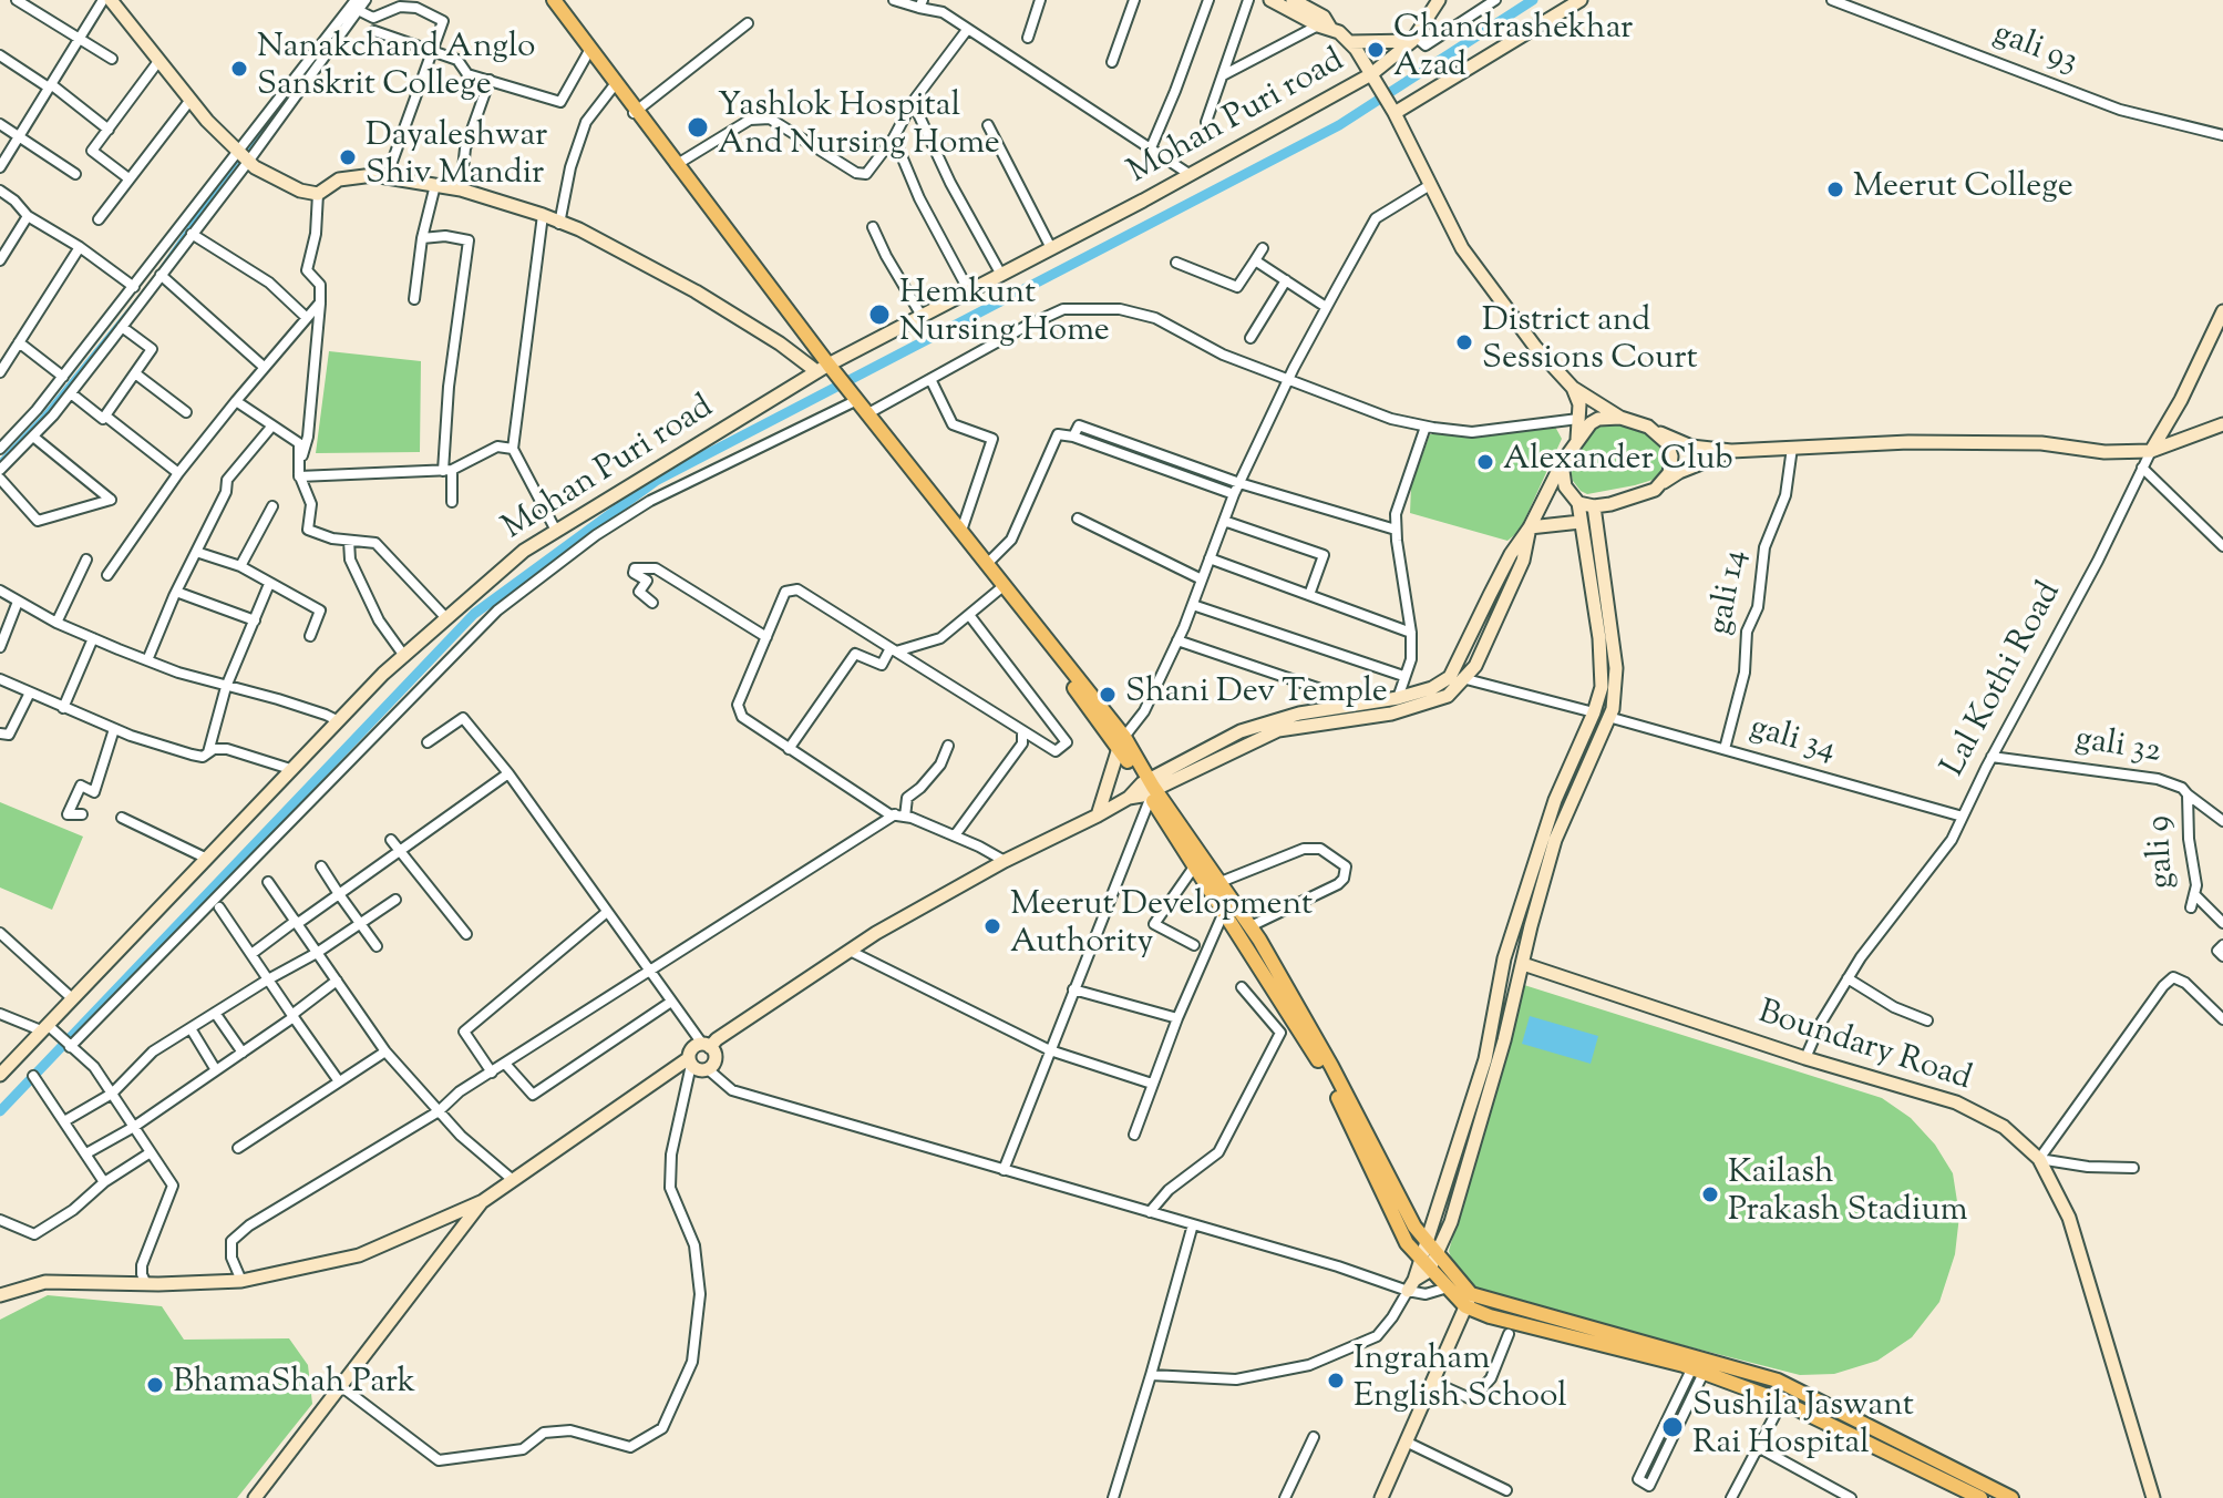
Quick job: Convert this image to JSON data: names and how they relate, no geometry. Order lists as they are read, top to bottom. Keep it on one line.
{"streets":{"street":["gali 93","Mohan Puri road","gali 14","Lal Kothi Road","gali 34","gali 32","gali 9","Boundary Road"]},"crossings":[["gali 14","gali 34"],["Lal Kothi Road","gali 34"],["Lal Kothi Road","gali 32"],["Lal Kothi Road","Boundary Road"],["gali 32","gali 9"]],"places":["Chandrashekhar Azad","Nanakchand Anglo Sanskrit College","Yashlok Hospital And Nursing Home","Dayaleshwar Shiv Mandir","Meerut College","Hemkunt Nursing Home","District and Sessions Court","Alexander Club","Shani Dev Temple","Meerut Development Authority","Kailash Prakash Stadium","Ingraham English School","BhamaShah Park","Sushila Jaswant Rai Hospital"]}
